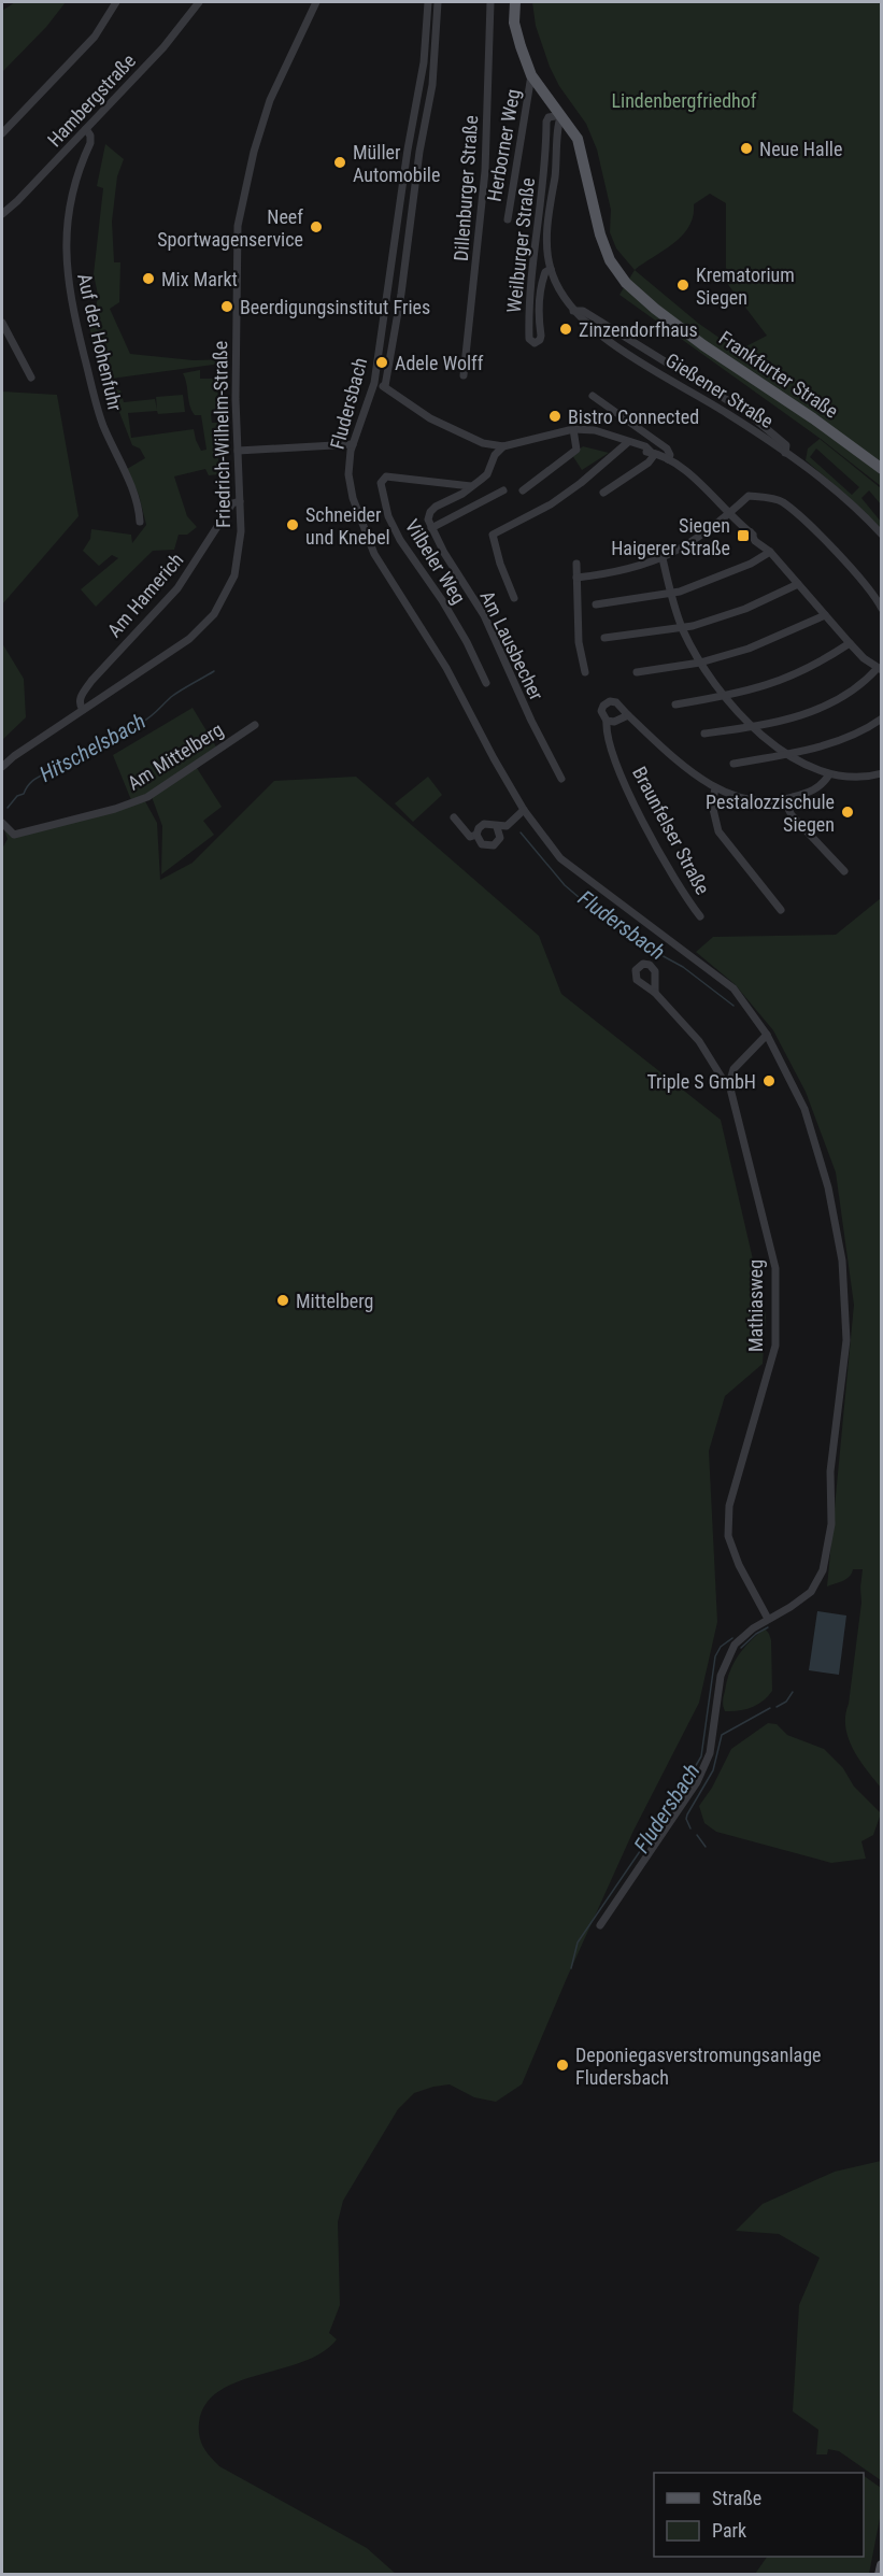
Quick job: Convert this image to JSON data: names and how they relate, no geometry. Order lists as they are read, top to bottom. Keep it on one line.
{"streets":{"main road":["Frankfurter Straße"],"street":["Hambergstraße","Herborner Weg","Dillenburger Straße","Weilburger Straße","Auf der Hohenfuhr","Gießener Straße","Fludersbach","Friedrich-Wilhelm-Straße","Vilbeler Weg","Am Hamerich","Am Lausbecher","Am Mittelberg","Braunfelser Straße","Mathiasweg"]},"crossings":[["Hambergstraße","Auf der Hohenfuhr"],["Herborner Weg","Frankfurter Straße"],["Weilburger Straße","Frankfurter Straße"],["Weilburger Straße","Gießener Straße"],["Frankfurter Straße","Gießener Straße"],["Fludersbach","Mathiasweg"],["Friedrich-Wilhelm-Straße","Am Hamerich"]],"water":["Hitschelsbach","Fludersbach"],"parks":["Lindenbergfriedhof"],"places":{"other":["Neue Halle","Müller Automobile","Neef Sportwagenservice","Mix Markt","Krematorium Siegen","Beerdigungsinstitut Fries","Zinzendorfhaus","Adele Wolff","Bistro Connected","Schneider und Knebel","Pestalozzischule Siegen","Triple S GmbH","Mittelberg","Deponiegasverstromungsanlage Fludersbach"],"transit":["Siegen Haigerer Straße"]},"legend":["Straße","Park"]}
